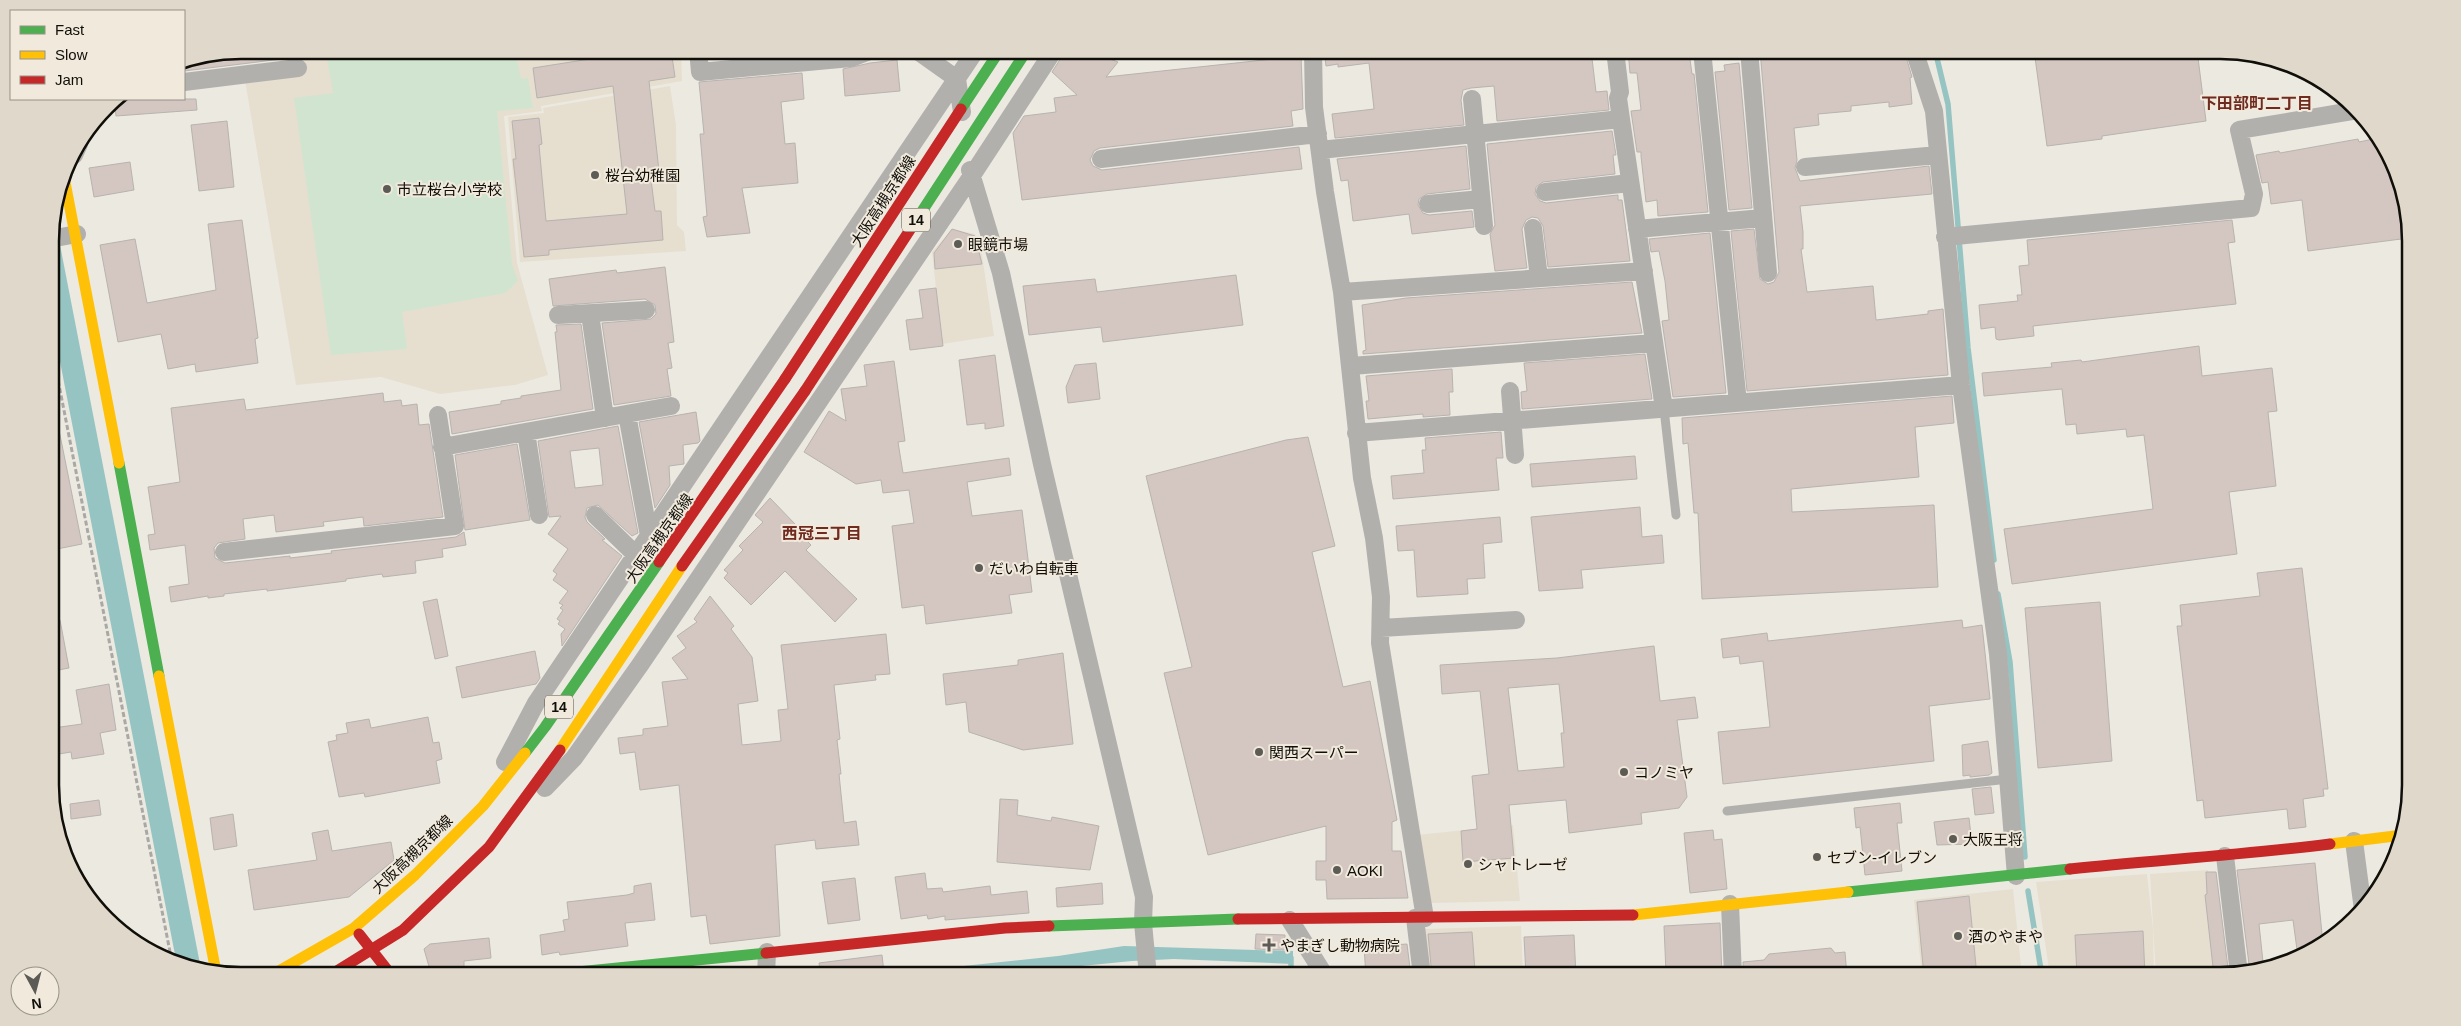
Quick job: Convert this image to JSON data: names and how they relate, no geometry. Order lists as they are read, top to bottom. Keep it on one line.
{"streets":{"street":["大阪高槻京都線","14"]},"districts":["下田部町二丁目","西冠三丁目"],"places":{"other":["桜台幼稚園","市立桜台小学校","眼鏡市場","だいわ自転車","関西スーパー","コノミヤ","大阪王将","セブン-イレブン","シャトレーゼ","AOKI","酒のやまや"],"health":["やまぎし動物病院"]},"legend":["Fast","Slow","Jam"],"north":"bottom"}
